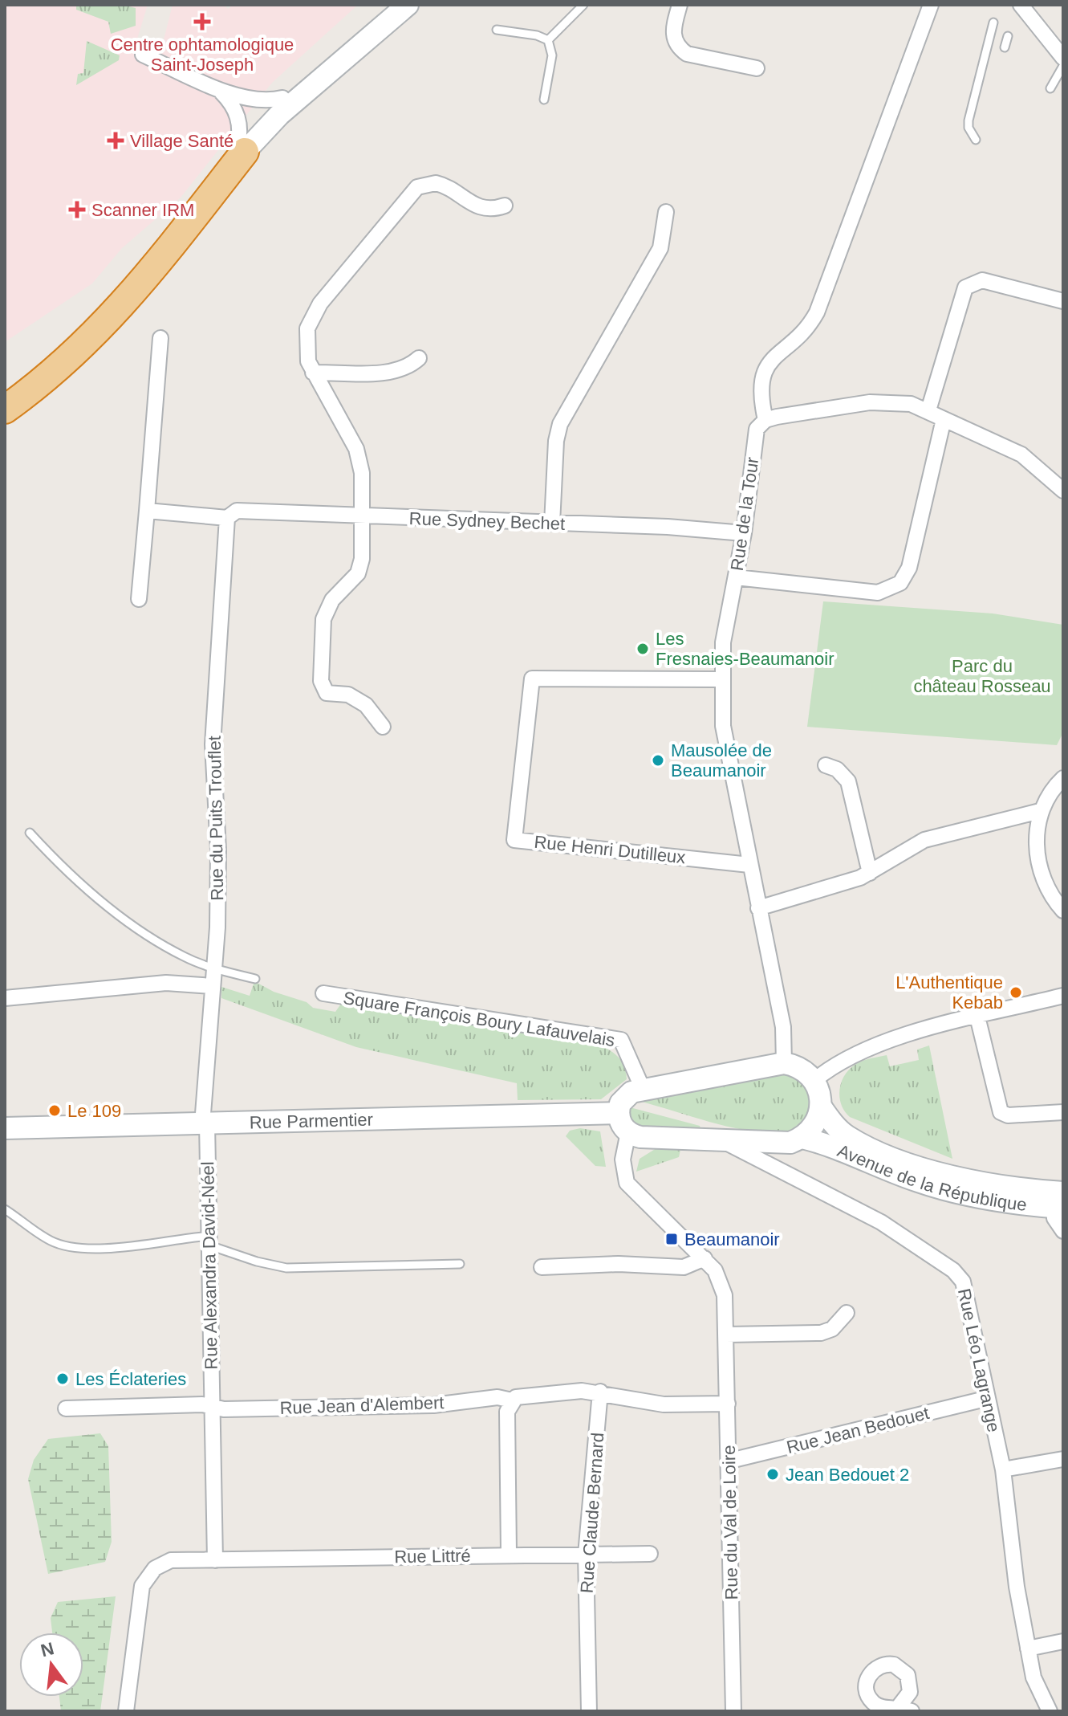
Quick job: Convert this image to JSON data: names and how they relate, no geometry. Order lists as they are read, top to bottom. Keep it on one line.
{"streets":{"street":["Rue de la Tour","Rue Sydney Bechet","Rue du Puits Trouflet","Rue Henri Dutilleux","Square François Boury Lafauvelais","Rue Parmentier","Avenue de la République","Rue Alexandra David-Néel","Rue Léo Lagrange","Rue Jean d'Alembert","Rue Jean Bedouet","Rue Claude Bernard","Rue du Val de Loire","Rue Littré"]},"crossings":[["Rue de la Tour","Rue Sydney Bechet"],["Rue de la Tour","Rue Henri Dutilleux"],["Rue Sydney Bechet","Rue du Puits Trouflet"],["Rue du Puits Trouflet","Rue Parmentier"],["Rue du Puits Trouflet","Rue Alexandra David-Néel"],["Rue Parmentier","Rue Alexandra David-Néel"],["Rue Alexandra David-Néel","Rue Jean d'Alembert"],["Rue Alexandra David-Néel","Rue Littré"],["Rue Léo Lagrange","Rue Jean Bedouet"],["Rue Jean d'Alembert","Rue Claude Bernard"],["Rue Jean d'Alembert","Rue du Val de Loire"],["Rue Jean Bedouet","Rue du Val de Loire"],["Rue Claude Bernard","Rue Littré"]],"parks":["Parc du château Rosseau"],"places":{"health":["Centre ophtamologique Saint-Joseph","Village Santé","Scanner IRM"],"other":["Les Fresnaies-Beaumanoir","Mausolée de Beaumanoir","L'Authentique Kebab","Le 109","Les Éclateries","Jean Bedouet 2"],"transit":["Beaumanoir"]},"north":"top"}
